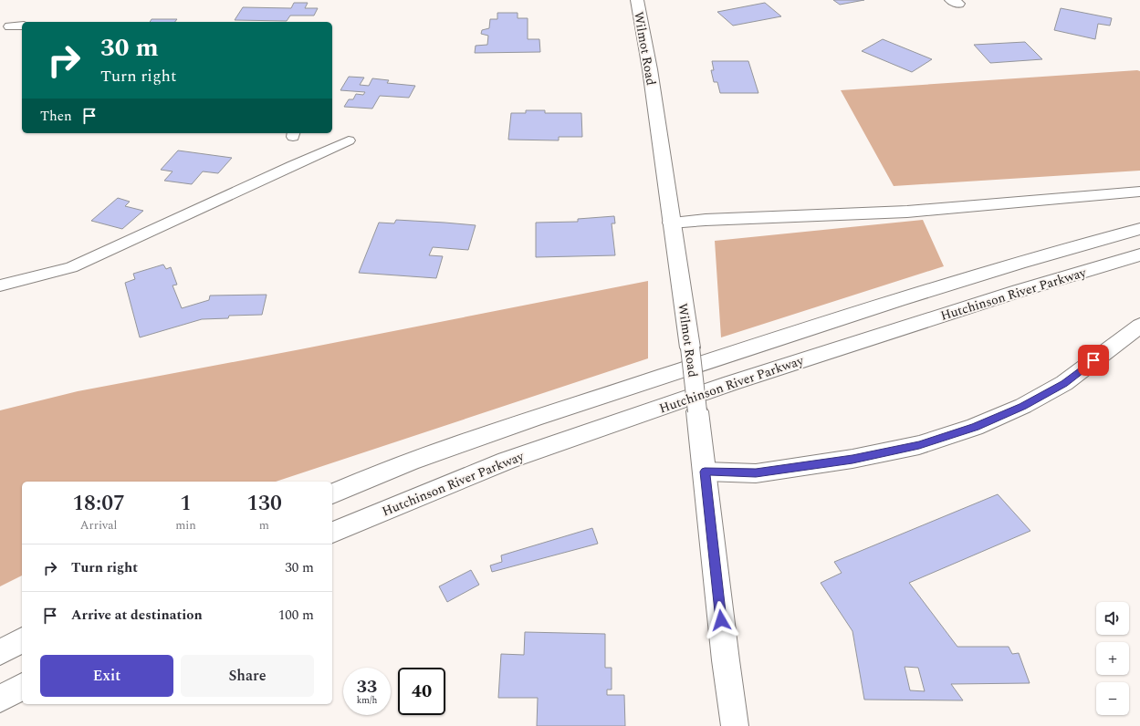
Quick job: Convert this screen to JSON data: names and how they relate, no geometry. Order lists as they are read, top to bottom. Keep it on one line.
{"streets":{"main road":["Wilmot Road","Hutchinson River Parkway"]},"page":{"turn":["30 m","Turn right"],"then":"Then","eta":["18:07","Arrival","1","min","130","m"],"list":[{"name":"Turn right","value":"30 m"},{"name":"Arrive at destination","value":"100 m"}],"map_buttons":["+","−"],"buttons":["Exit","Share"],"speed":"33 km/h","limit":"40"}}
